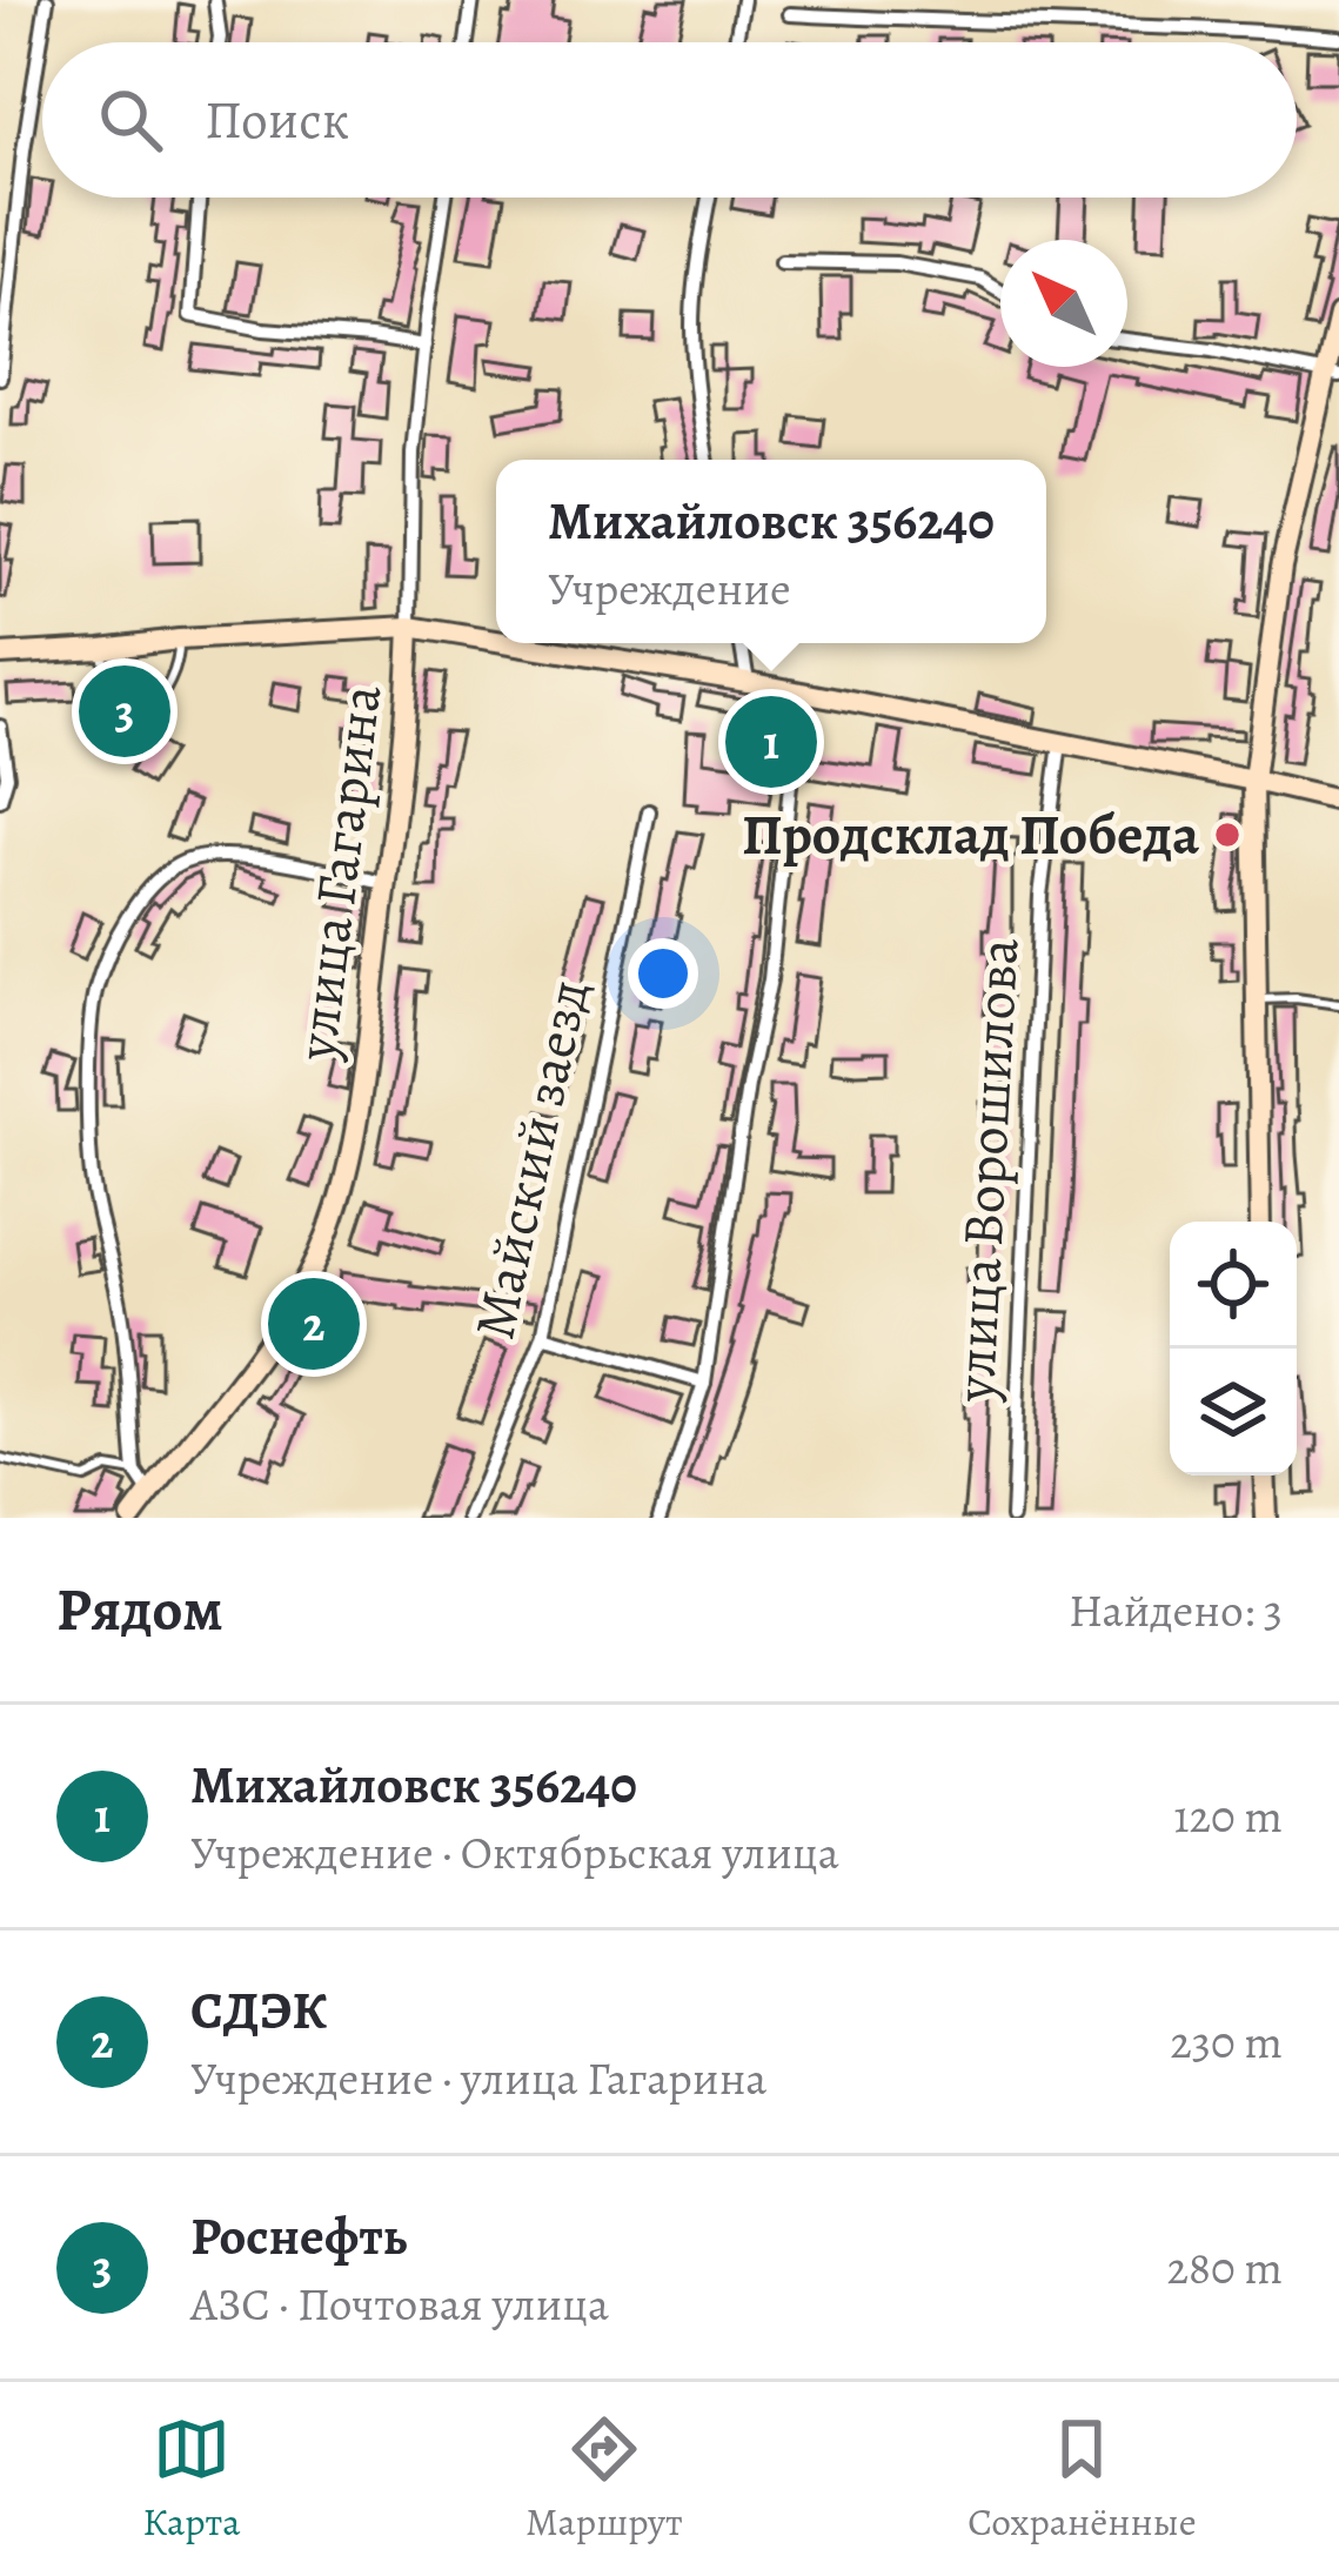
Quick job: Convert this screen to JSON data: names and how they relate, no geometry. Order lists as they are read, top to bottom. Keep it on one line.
{"streets":{"main road":["улица Гагарина"],"street":["Майский заезд","улица Ворошилова"]},"places":["Продсклад Победа"],"north":"top left","page":{"search":"Поиск","popup":["Михайловск 356240","Учреждение"],"pins":["3","1","2"],"heading":["Рядом","Найдено: 3"],"list":[{"mark":"1","name":"Михайловск 356240","note":"Учреждение · Октябрьская улица","value":"120 m"},{"mark":"2","name":"СДЭК","note":"Учреждение · улица Гагарина","value":"230 m"},{"mark":"3","name":"Роснефть","note":"АЗС · Почтовая улица","value":"280 m"}],"nav":["Карта","Маршрут","Сохранённые"]}}
